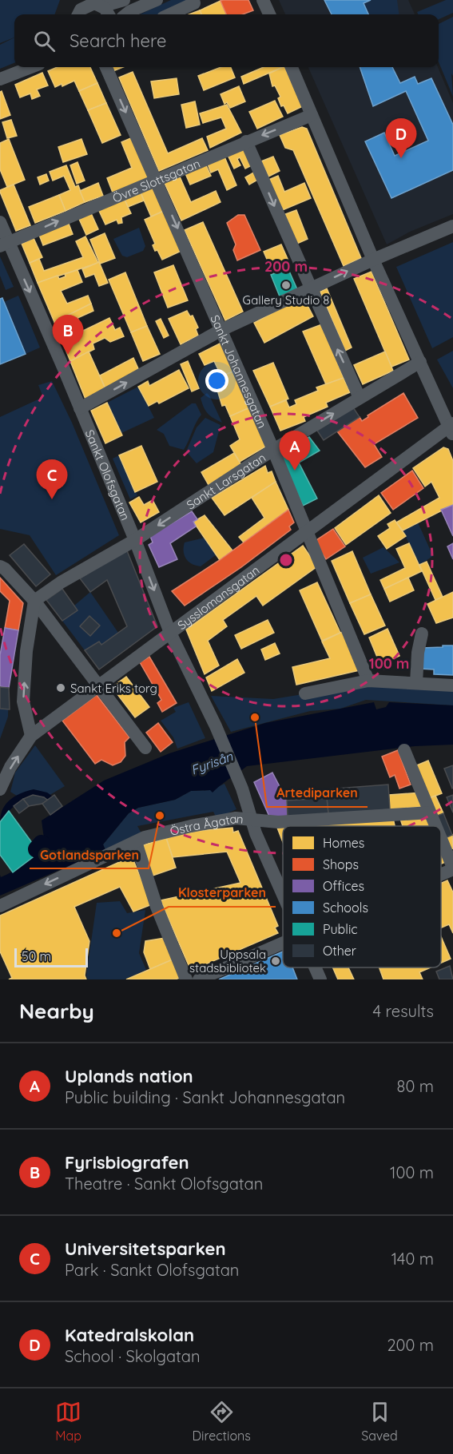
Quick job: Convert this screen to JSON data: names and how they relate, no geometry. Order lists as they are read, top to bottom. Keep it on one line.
{"streets":{"street":["Övre Slottsgatan","Sankt Johannesgatan","Sankt Olofsgatan","Sankt Larsgatan","Sysslomansgatan","Östra Ågatan"]},"crossings":[["Övre Slottsgatan","Sankt Johannesgatan"],["Övre Slottsgatan","Sankt Olofsgatan"],["Sankt Johannesgatan","Sankt Larsgatan"],["Sankt Johannesgatan","Sysslomansgatan"],["Sankt Olofsgatan","Sankt Larsgatan"],["Sankt Olofsgatan","Sysslomansgatan"],["Sankt Olofsgatan","Östra Ågatan"]],"water":["Fyrisån"],"places":["Gallery Studio 8","Sankt Eriks torg","Artediparken","Gotlandsparken","Klosterparken","Uppsala stadsbibliotek"],"legend":["Homes","Shops","Offices","Schools","Public","Other"],"scale_bar":"50 m","page":{"search":"Search here","pins":["D","B","A","C"],"scale":"50 m","heading":["Nearby","4 results"],"list":[{"mark":"A","name":"Uplands nation","note":"Public building · Sankt Johannesgatan","value":"80 m"},{"mark":"B","name":"Fyrisbiografen","note":"Theatre · Sankt Olofsgatan","value":"100 m"},{"mark":"C","name":"Universitetsparken","note":"Park · Sankt Olofsgatan","value":"140 m"},{"mark":"D","name":"Katedralskolan","note":"School · Skolgatan","value":"200 m"}],"nav":["Map","Directions","Saved"]},"rings":["200 m","100 m"]}
